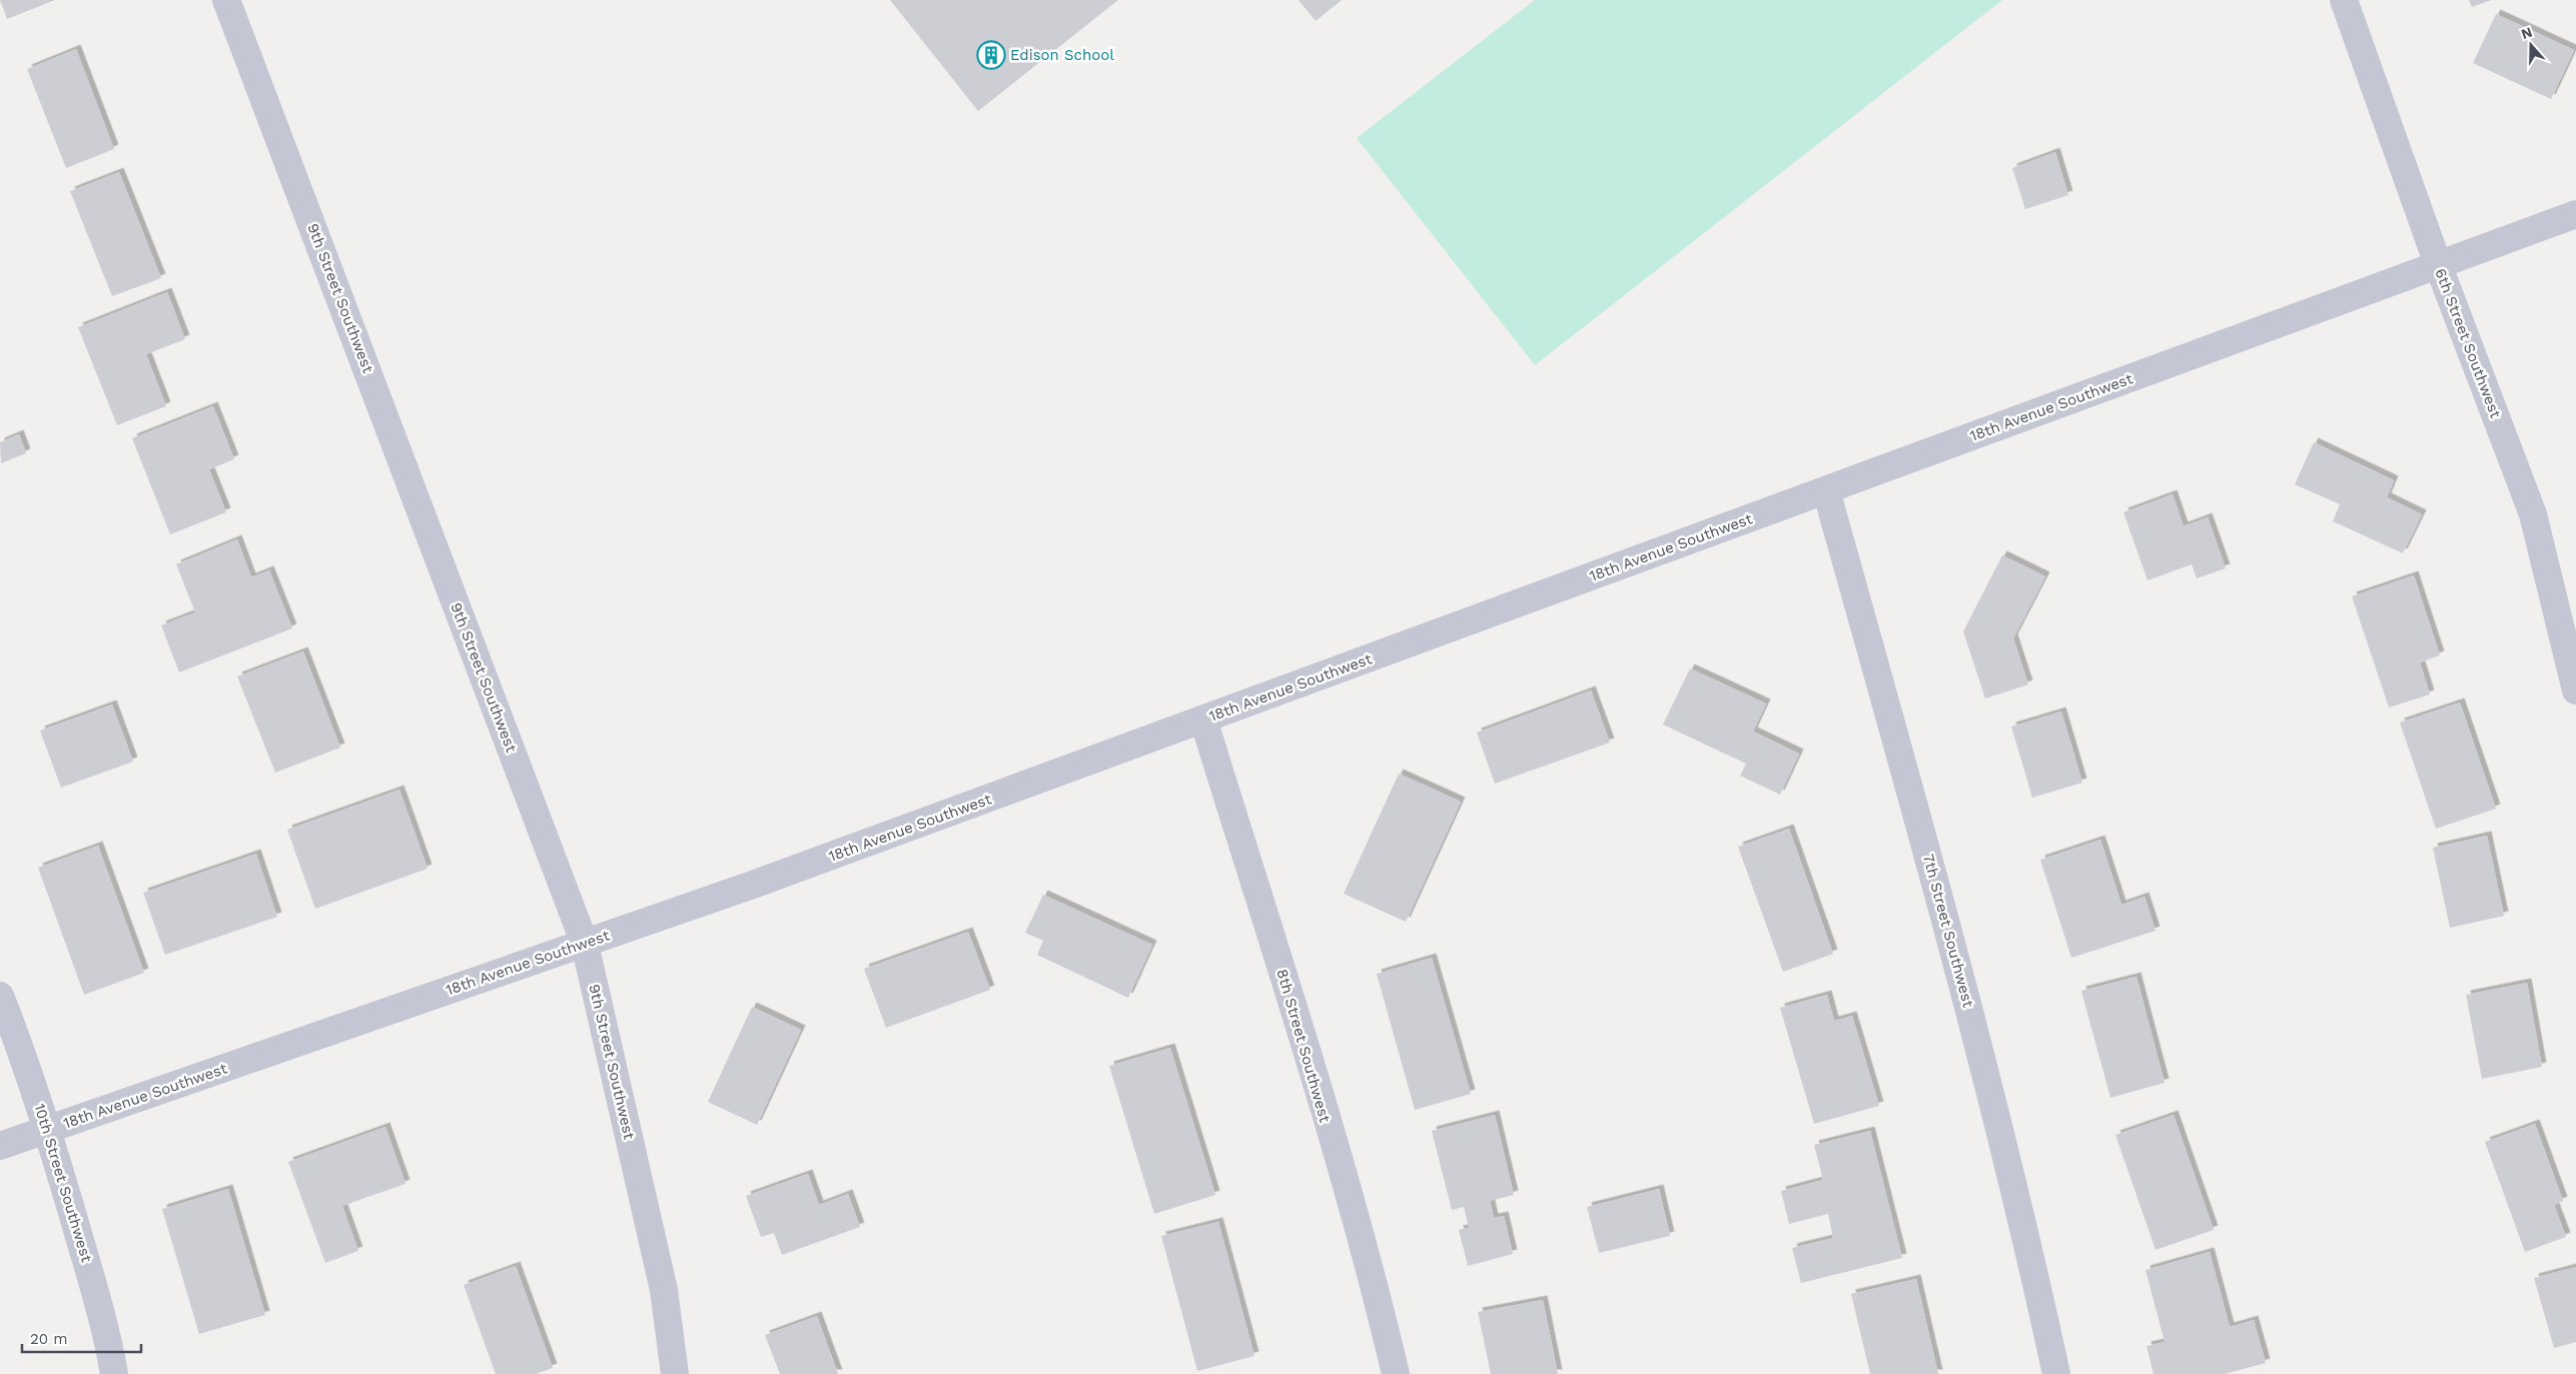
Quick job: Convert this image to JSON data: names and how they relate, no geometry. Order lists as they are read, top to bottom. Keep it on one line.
{"streets":{"street":["9th Street Southwest","6th Street Southwest","18th Avenue Southwest","7th Street Southwest","8th Street Southwest","10th Street Southwest"]},"crossings":[["9th Street Southwest","18th Avenue Southwest"],["6th Street Southwest","18th Avenue Southwest"],["18th Avenue Southwest","7th Street Southwest"],["18th Avenue Southwest","8th Street Southwest"],["18th Avenue Southwest","10th Street Southwest"]],"places":{"building":["Edison School"]},"scale_bar":"20 m","north":"top"}
